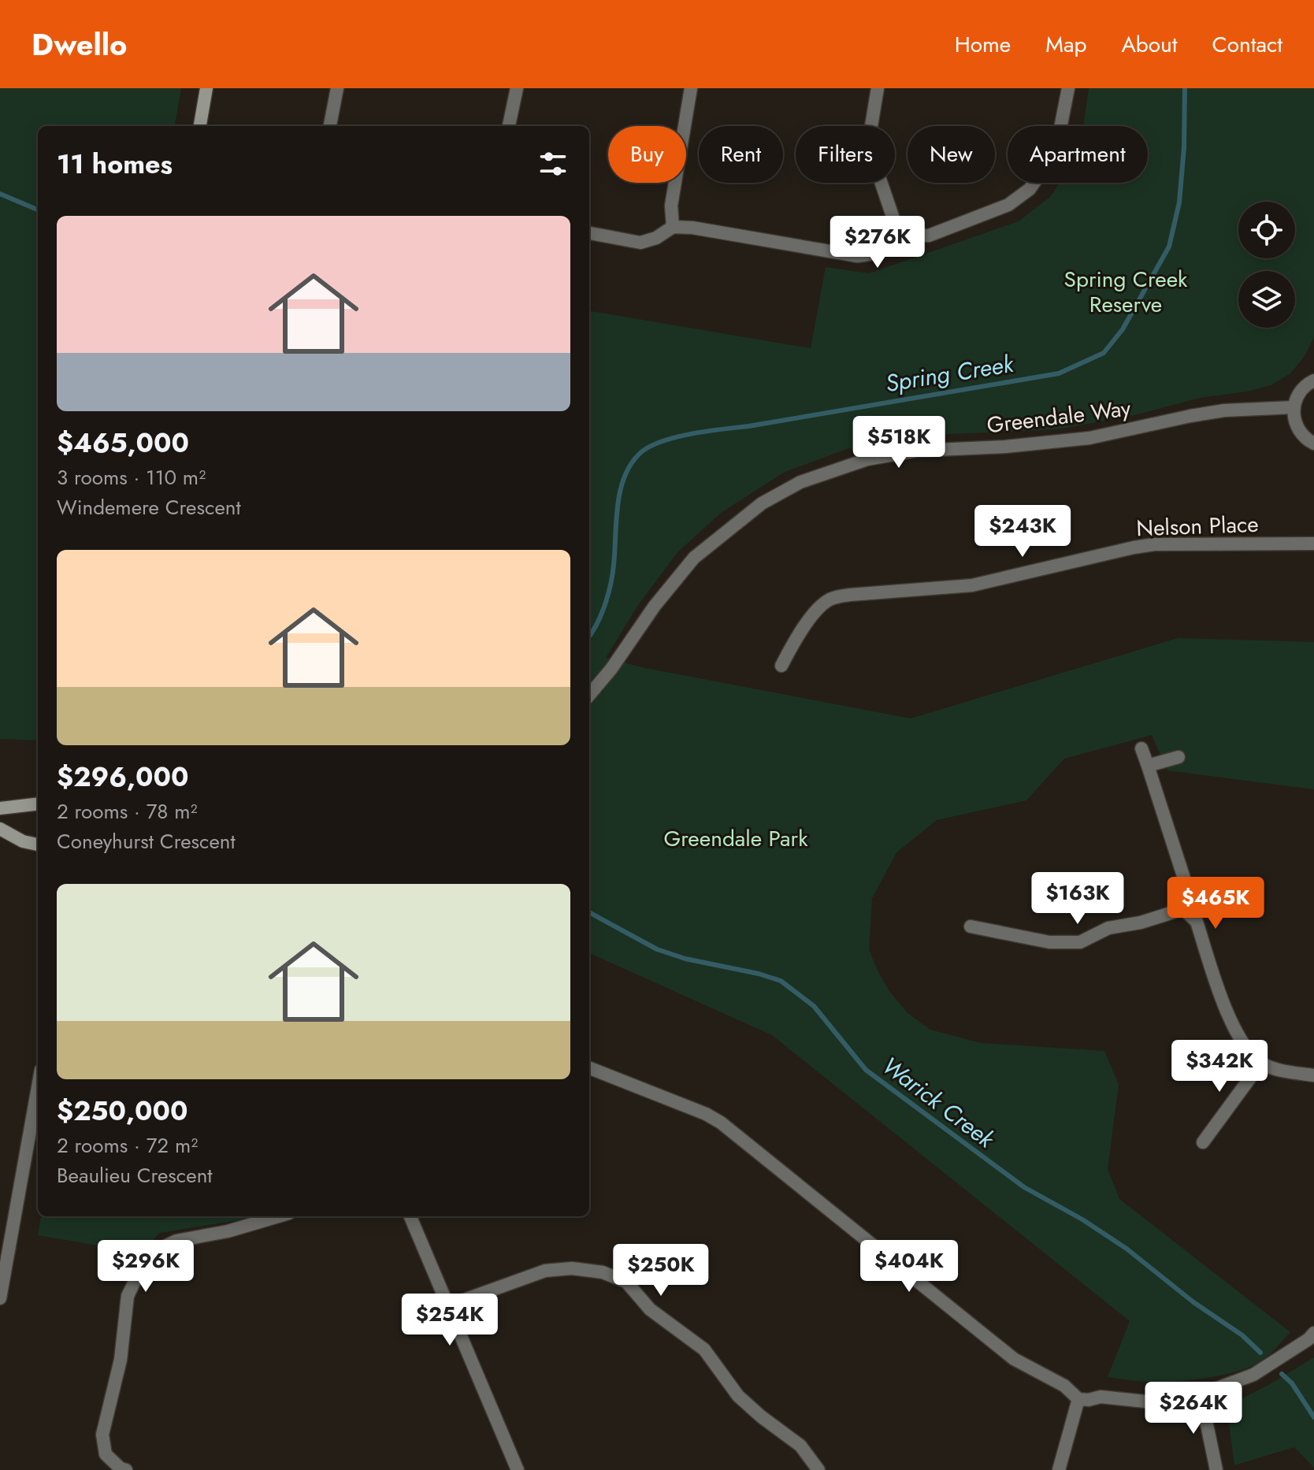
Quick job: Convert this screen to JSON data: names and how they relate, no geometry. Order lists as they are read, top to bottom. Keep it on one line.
{"streets":{"street":["Greendale Way","Nelson Place"]},"water":["Spring Creek","Warick Creek"],"parks":["Spring Creek Reserve","Greendale Park"],"page":{"header":"Dwello","nav":["Home","Map","About","Contact"],"chip":["Buy","Rent","Filters","New","Apartment"],"heading":"11 homes","list":[{"name":"$465,000","note":"3 rooms · 110 m² · Windemere Crescent"},{"name":"$296,000","note":"2 rooms · 78 m² · Coneyhurst Crescent"},{"name":"$250,000","note":"2 rooms · 72 m² · Beaulieu Crescent"}],"price":["$276K","$518K","$243K","$163K","$465K","$342K","$296K","$404K","$250K","$254K","$264K"]}}
